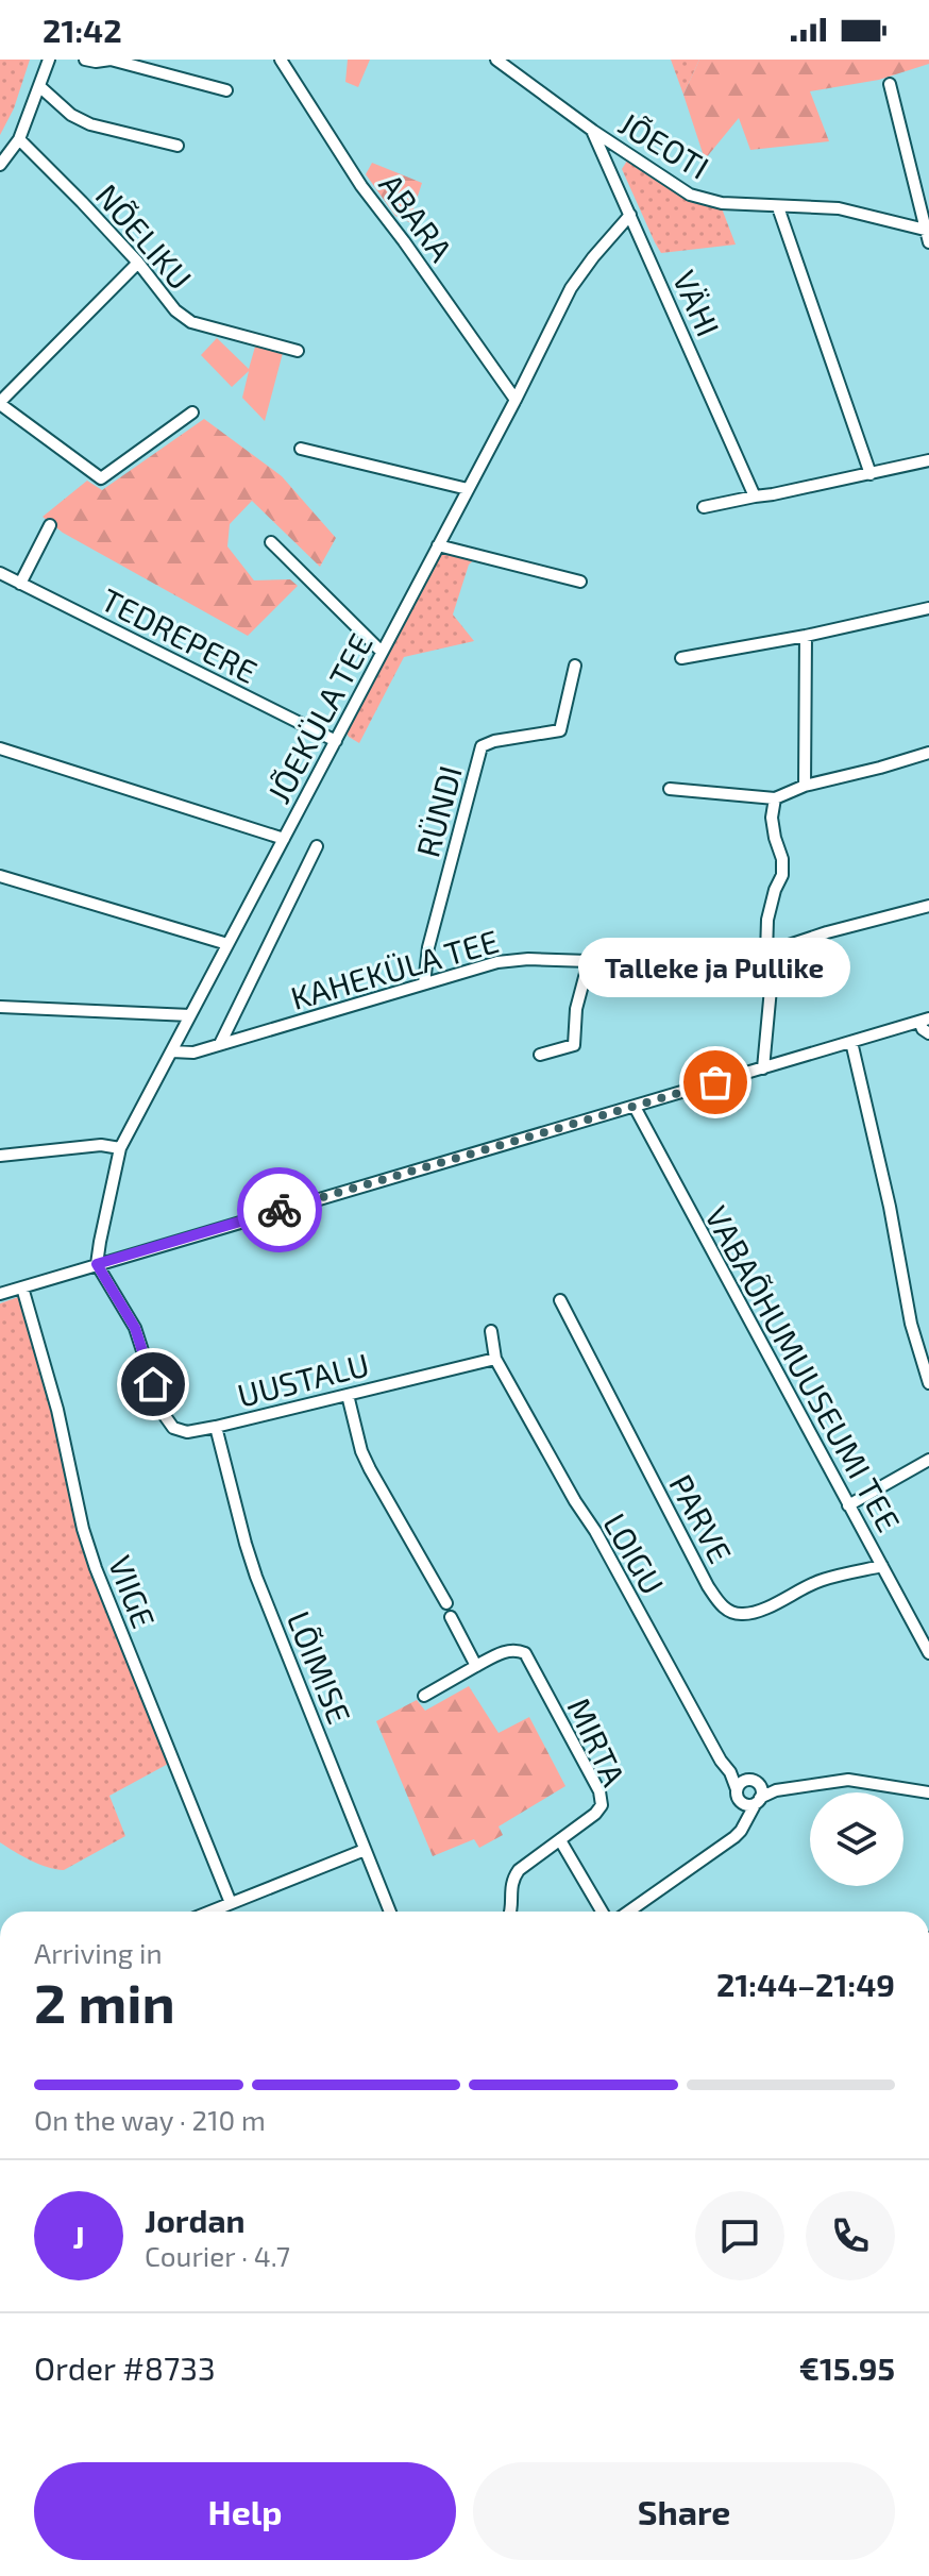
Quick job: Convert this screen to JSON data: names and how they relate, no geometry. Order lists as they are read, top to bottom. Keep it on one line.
{"streets":{"street":["JÕEOTI","ABARA","NÕELIKU","VÄHI","TEDREPERE","JÕEKÜLA TEE","RÜNDI","KAHEKÜLA TEE","VABAÕHUMUUSEUMI TEE","UUSTALU","PARVE","LOIGU","VIIGE","LÕIMISE","MIRTA"]},"crossings":[["JÕEOTI","VÄHI"],["ABARA","JÕEKÜLA TEE"],["VÄHI","JÕEKÜLA TEE"],["TEDREPERE","JÕEKÜLA TEE"],["JÕEKÜLA TEE","KAHEKÜLA TEE"],["JÕEKÜLA TEE","UUSTALU"],["RÜNDI","KAHEKÜLA TEE"],["VABAÕHUMUUSEUMI TEE","PARVE"],["UUSTALU","LOIGU"],["UUSTALU","LÕIMISE"]],"places":["Talleke ja Pullike"],"page":{"status":"21:42","bubble":"Talleke ja Pullike","heading":["2 min","Arriving in","21:44–21:49"],"panel":["Jordan","Courier · 4.7","Order #8733","€15.95"],"bar":"On the way · 210 m","round":"J","buttons":["Help","Share"]}}
